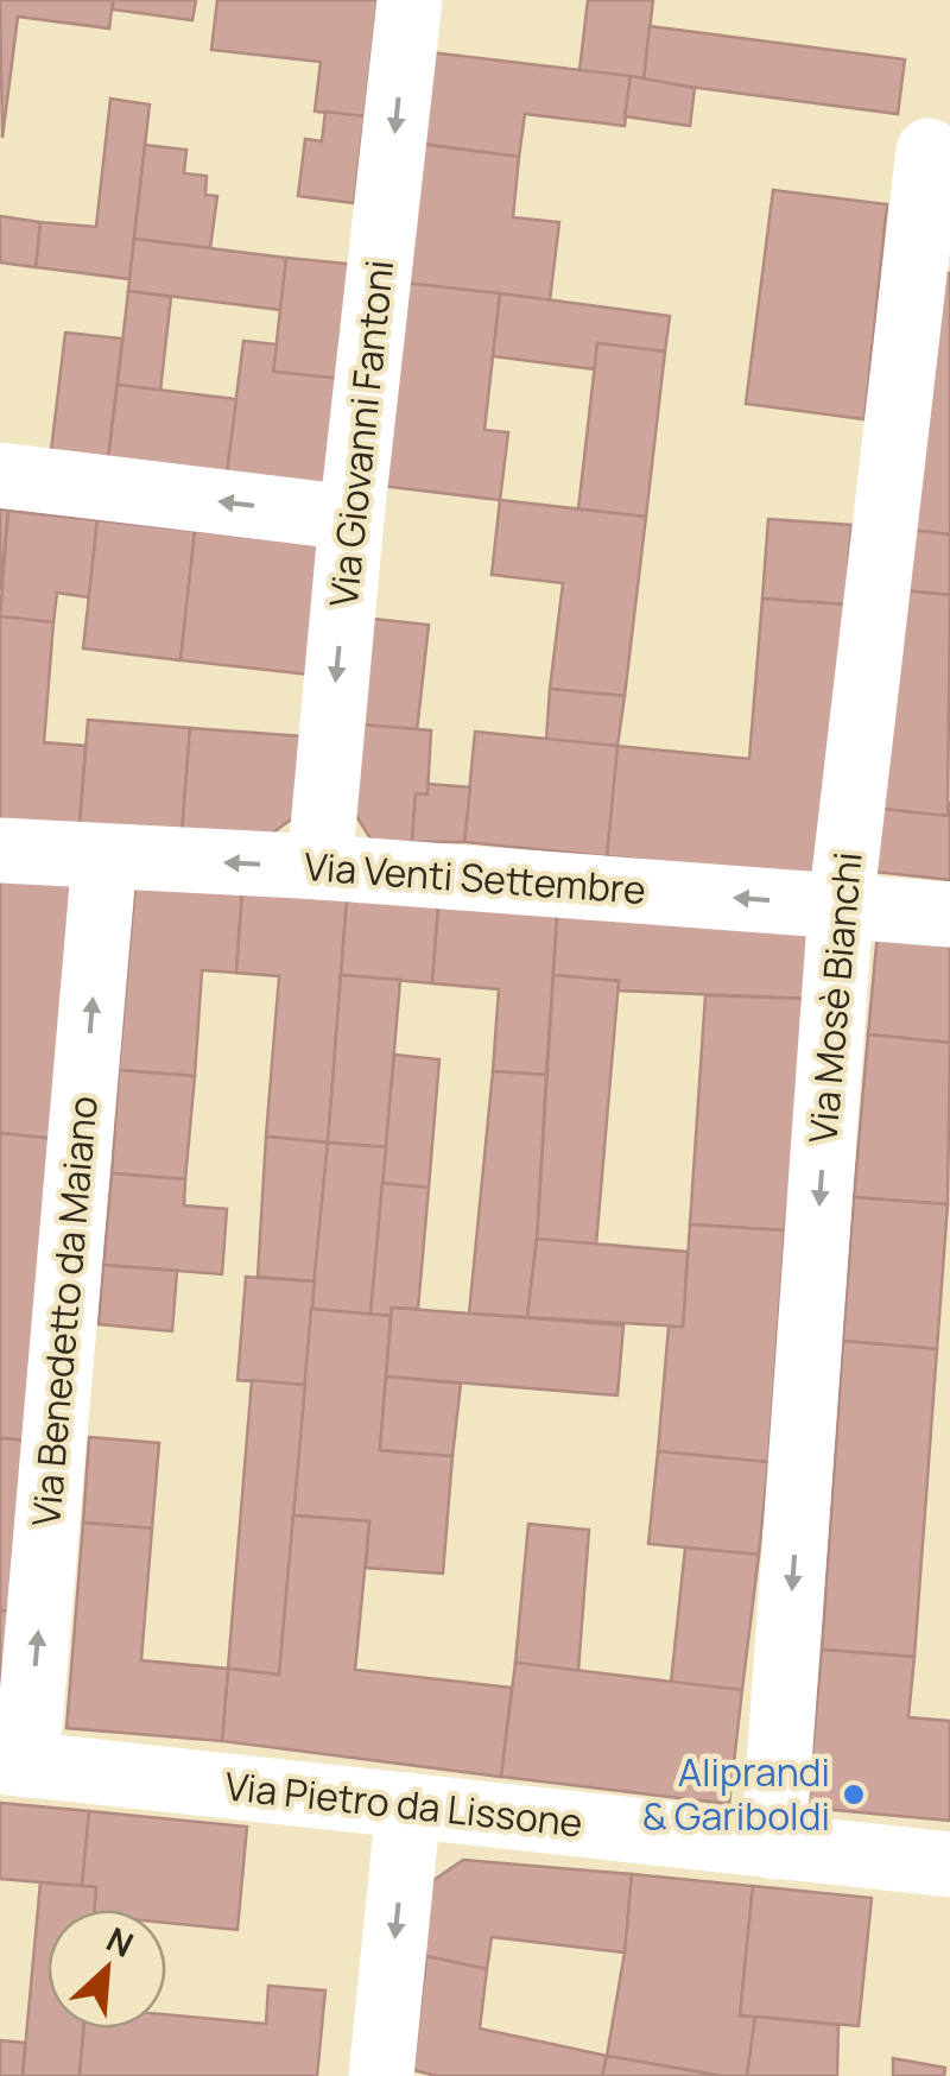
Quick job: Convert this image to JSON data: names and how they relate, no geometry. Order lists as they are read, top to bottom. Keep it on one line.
{"streets":{"street":["Via Giovanni Fantoni","Via Venti Settembre","Via Mosè Bianchi","Via Benedetto da Maiano","Via Pietro da Lissone"]},"crossings":[["Via Giovanni Fantoni","Via Venti Settembre"],["Via Venti Settembre","Via Mosè Bianchi"],["Via Venti Settembre","Via Benedetto da Maiano"],["Via Mosè Bianchi","Via Pietro da Lissone"],["Via Benedetto da Maiano","Via Pietro da Lissone"]],"one_way":["Via Giovanni Fantoni","Via Mosè Bianchi","Via Benedetto da Maiano"],"places":["Aliprandi & Gariboldi"],"north":"top right"}
